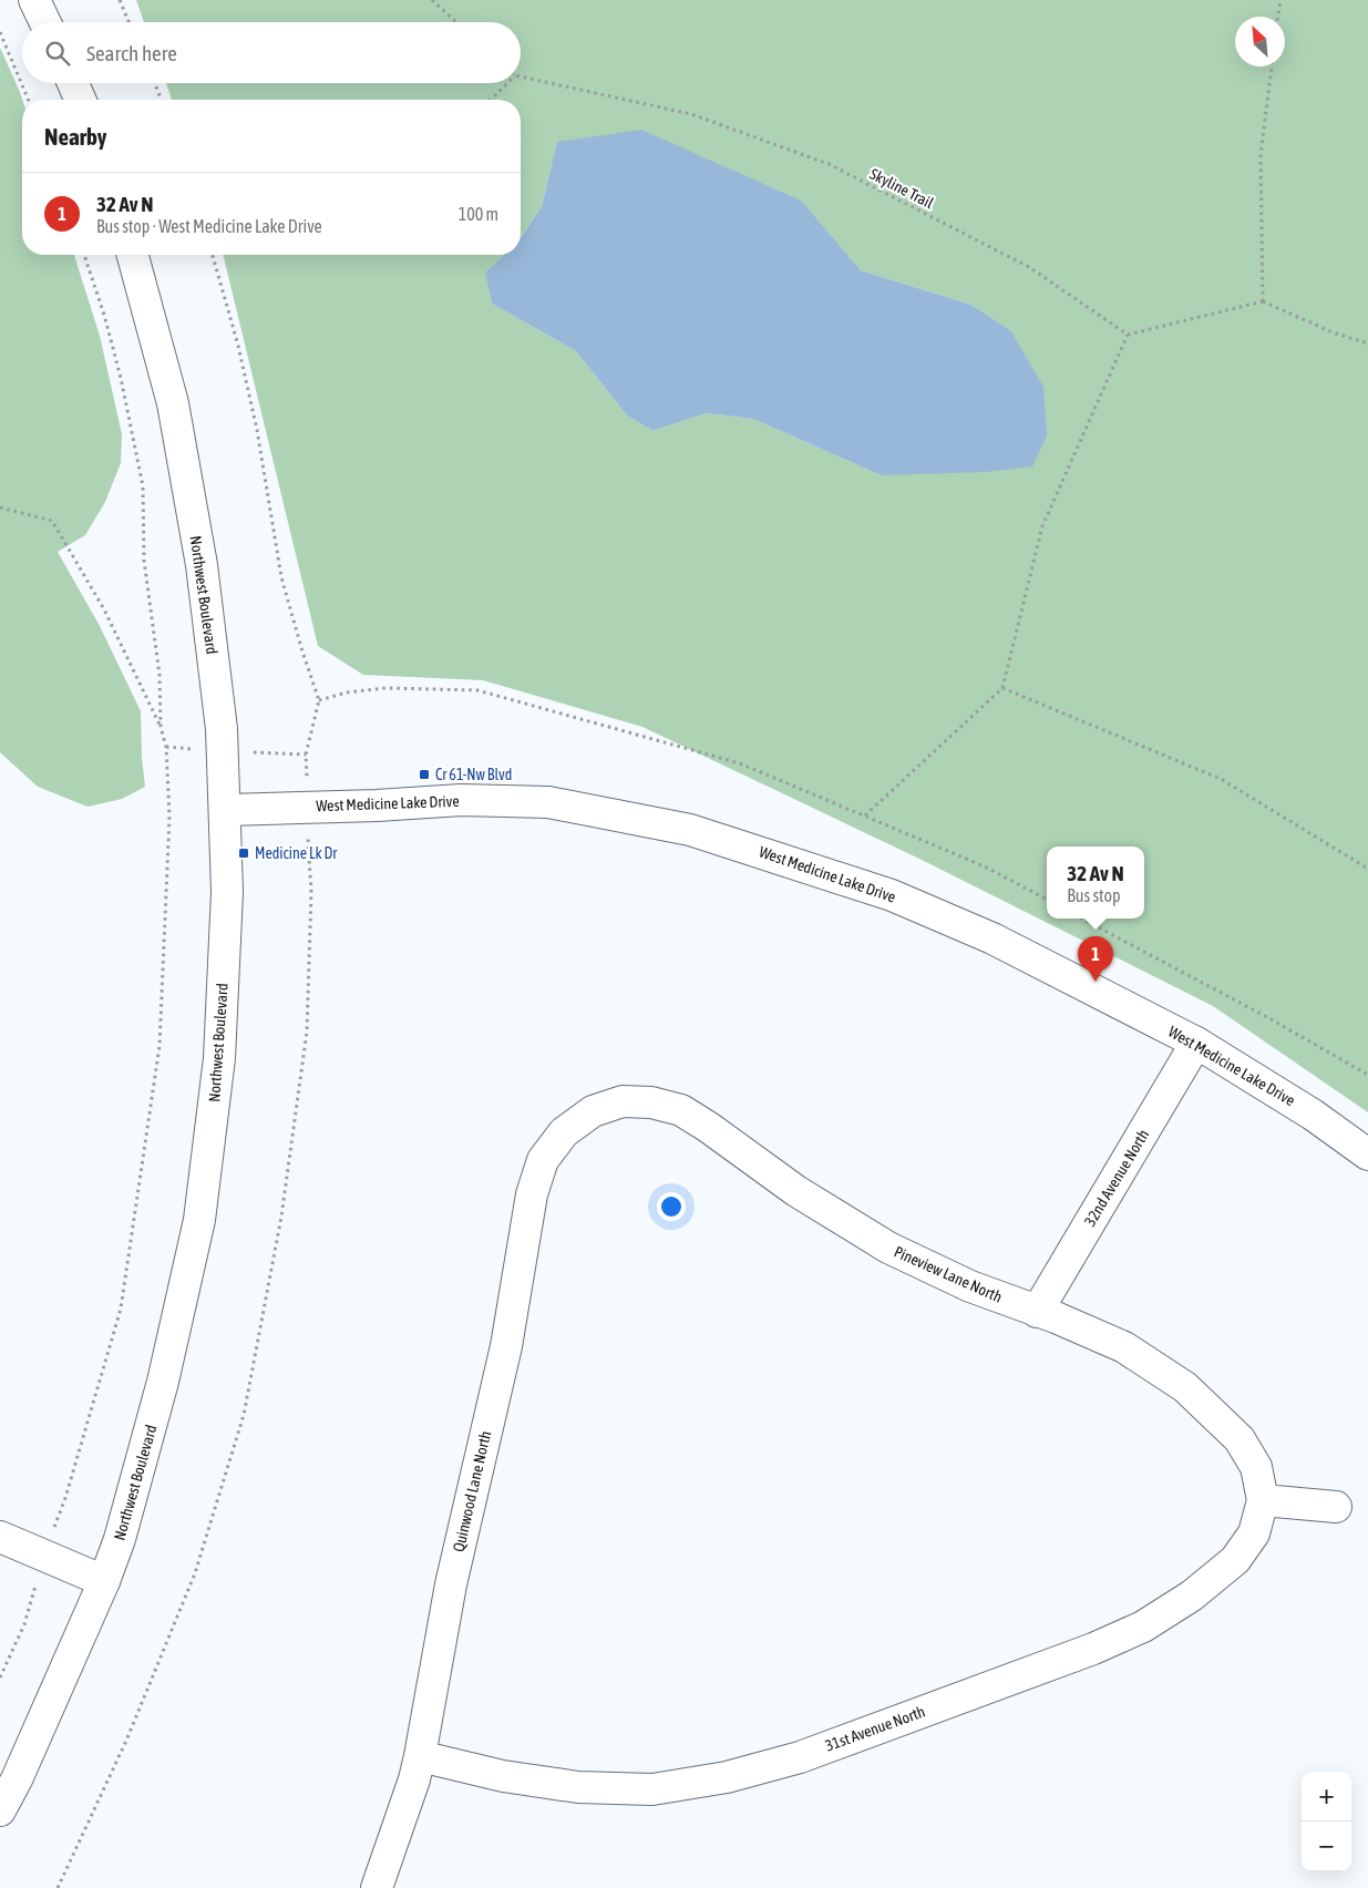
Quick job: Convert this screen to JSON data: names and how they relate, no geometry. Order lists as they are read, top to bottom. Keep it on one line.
{"streets":{"street":["Northwest Boulevard","West Medicine Lake Drive","32nd Avenue North","Pineview Lane North","Quinwood Lane North","31st Avenue North"],"path":["Skyline Trail"]},"crossings":[["Northwest Boulevard","West Medicine Lake Drive"],["West Medicine Lake Drive","32nd Avenue North"],["32nd Avenue North","Pineview Lane North"],["Pineview Lane North","Quinwood Lane North"],["Pineview Lane North","31st Avenue North"],["Quinwood Lane North","31st Avenue North"]],"places":{"transit":["Cr 61-Nw Blvd","Medicine Lk Dr"]},"north":"top left","page":{"search":"Search here","heading":"Nearby","list":[{"mark":"1","name":"32 Av N","note":"Bus stop · West Medicine Lake Drive","value":"100 m"}],"popup":["32 Av N","Bus stop"],"pins":"1","map_buttons":["+","−"]}}
